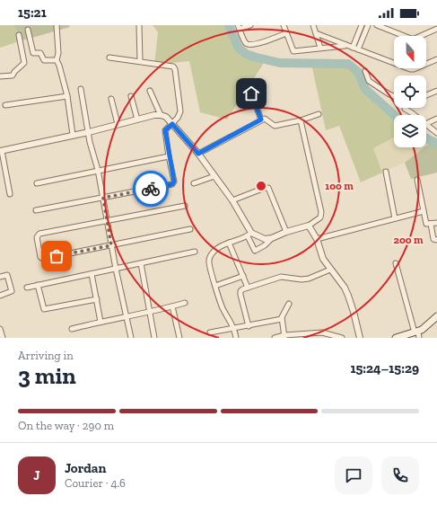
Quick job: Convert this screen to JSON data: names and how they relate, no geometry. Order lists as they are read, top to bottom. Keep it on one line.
{"north":"bottom","page":{"status":"15:21","heading":["3 min","Arriving in","15:24–15:29"],"panel":["Jordan","Courier · 4.6"],"bar":"On the way · 290 m","round":"J"},"rings":["100 m","200 m"]}
